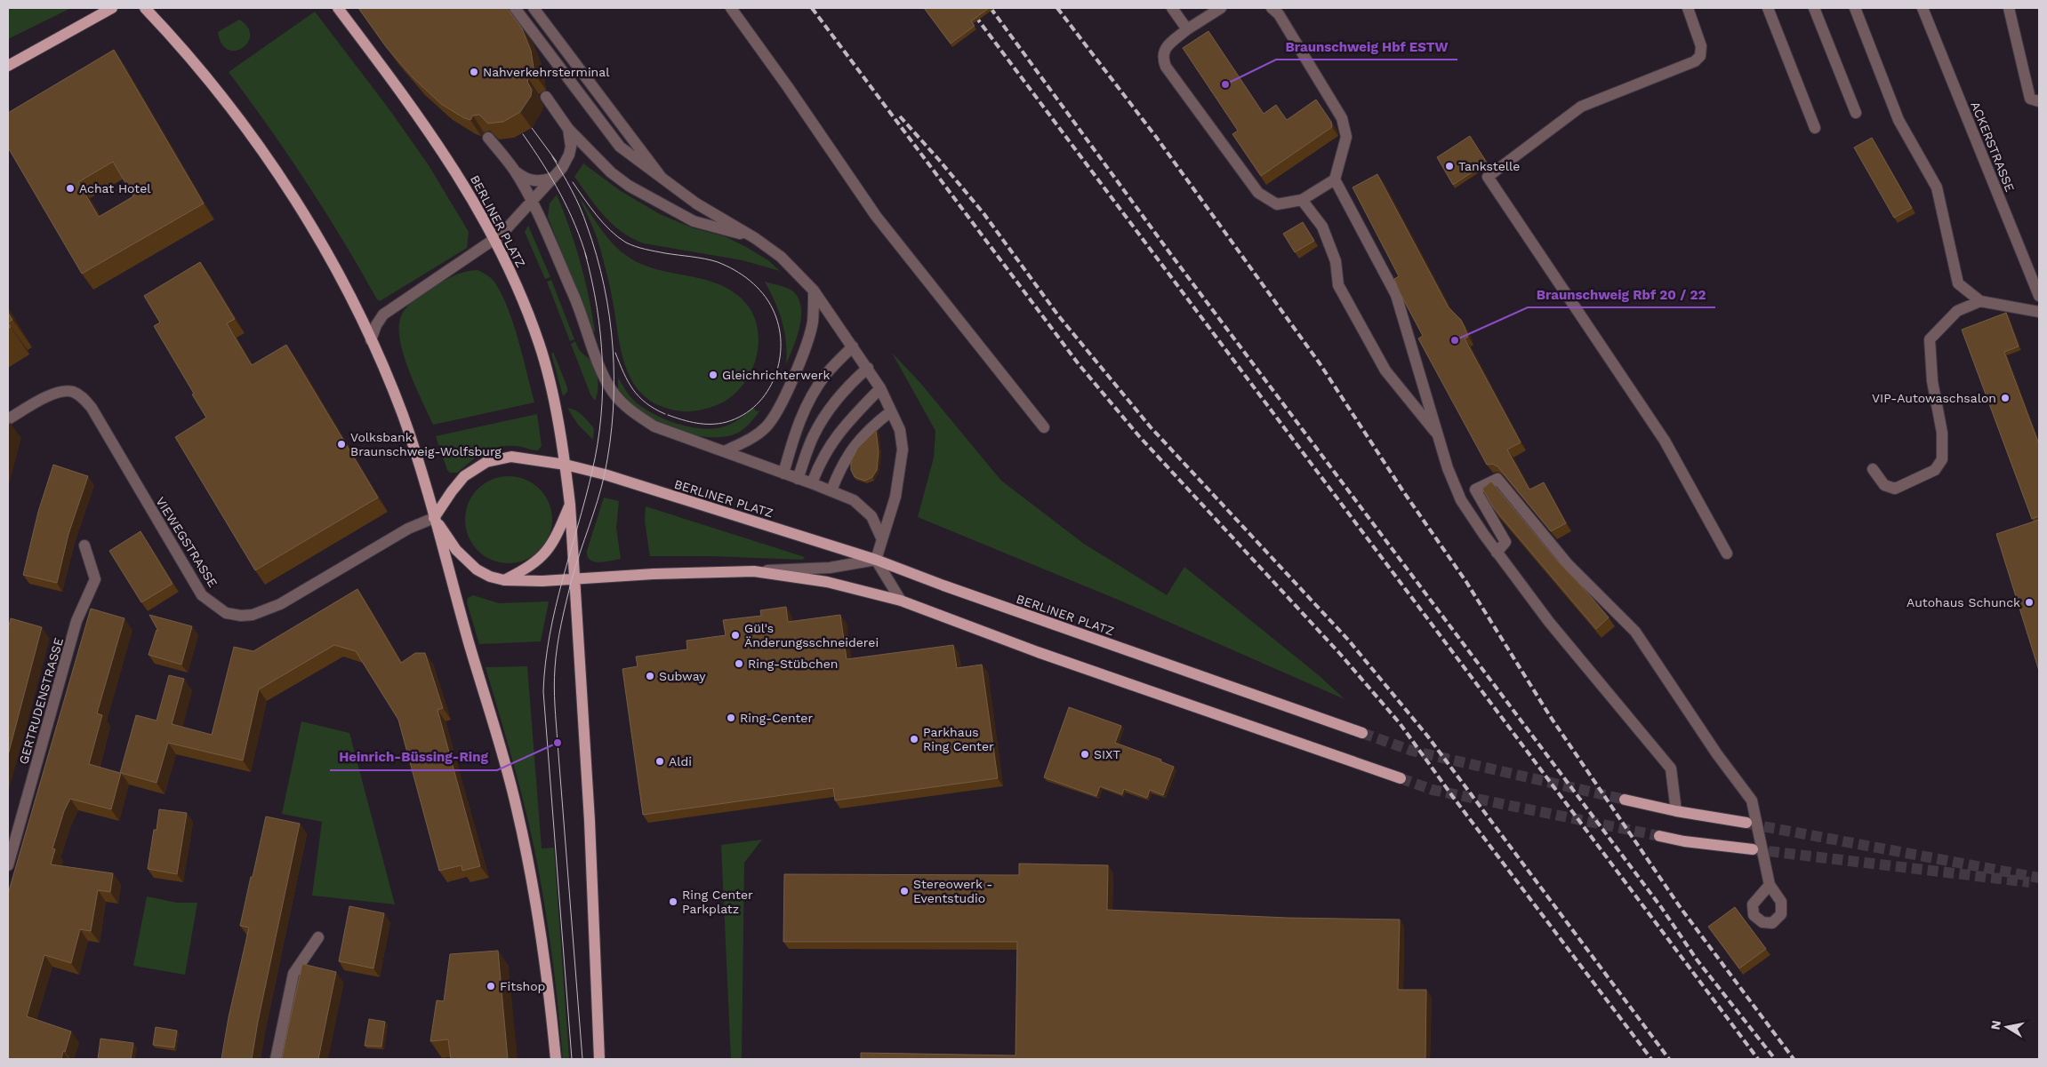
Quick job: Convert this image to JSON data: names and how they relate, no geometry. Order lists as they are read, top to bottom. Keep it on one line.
{"streets":{"main road":["BERLINER PLATZ"],"street":["ACKERSTRASSE","VIEWEGSTRASSE","GERTRUDENSTRASSE"]},"crossings":[["BERLINER PLATZ","VIEWEGSTRASSE"]],"places":["Nahverkehrsterminal","Braunschweig Hbf ESTW","Tankstelle","Achat Hotel","Braunschweig Rbf 20 / 22","Gleichrichterwerk","VIP-Autowaschsalon","Volksbank Braunschweig-Wolfsburg","Autohaus Schunck","Gül's Änderungsschneiderei","Ring-Stübchen","Subway","Ring-Center","Parkhaus Ring Center","Heinrich-Büssing-Ring","SIXT","Aldi","Stereowerk - Eventstudio","Ring Center Parkplatz","Fitshop"],"north":"left"}
